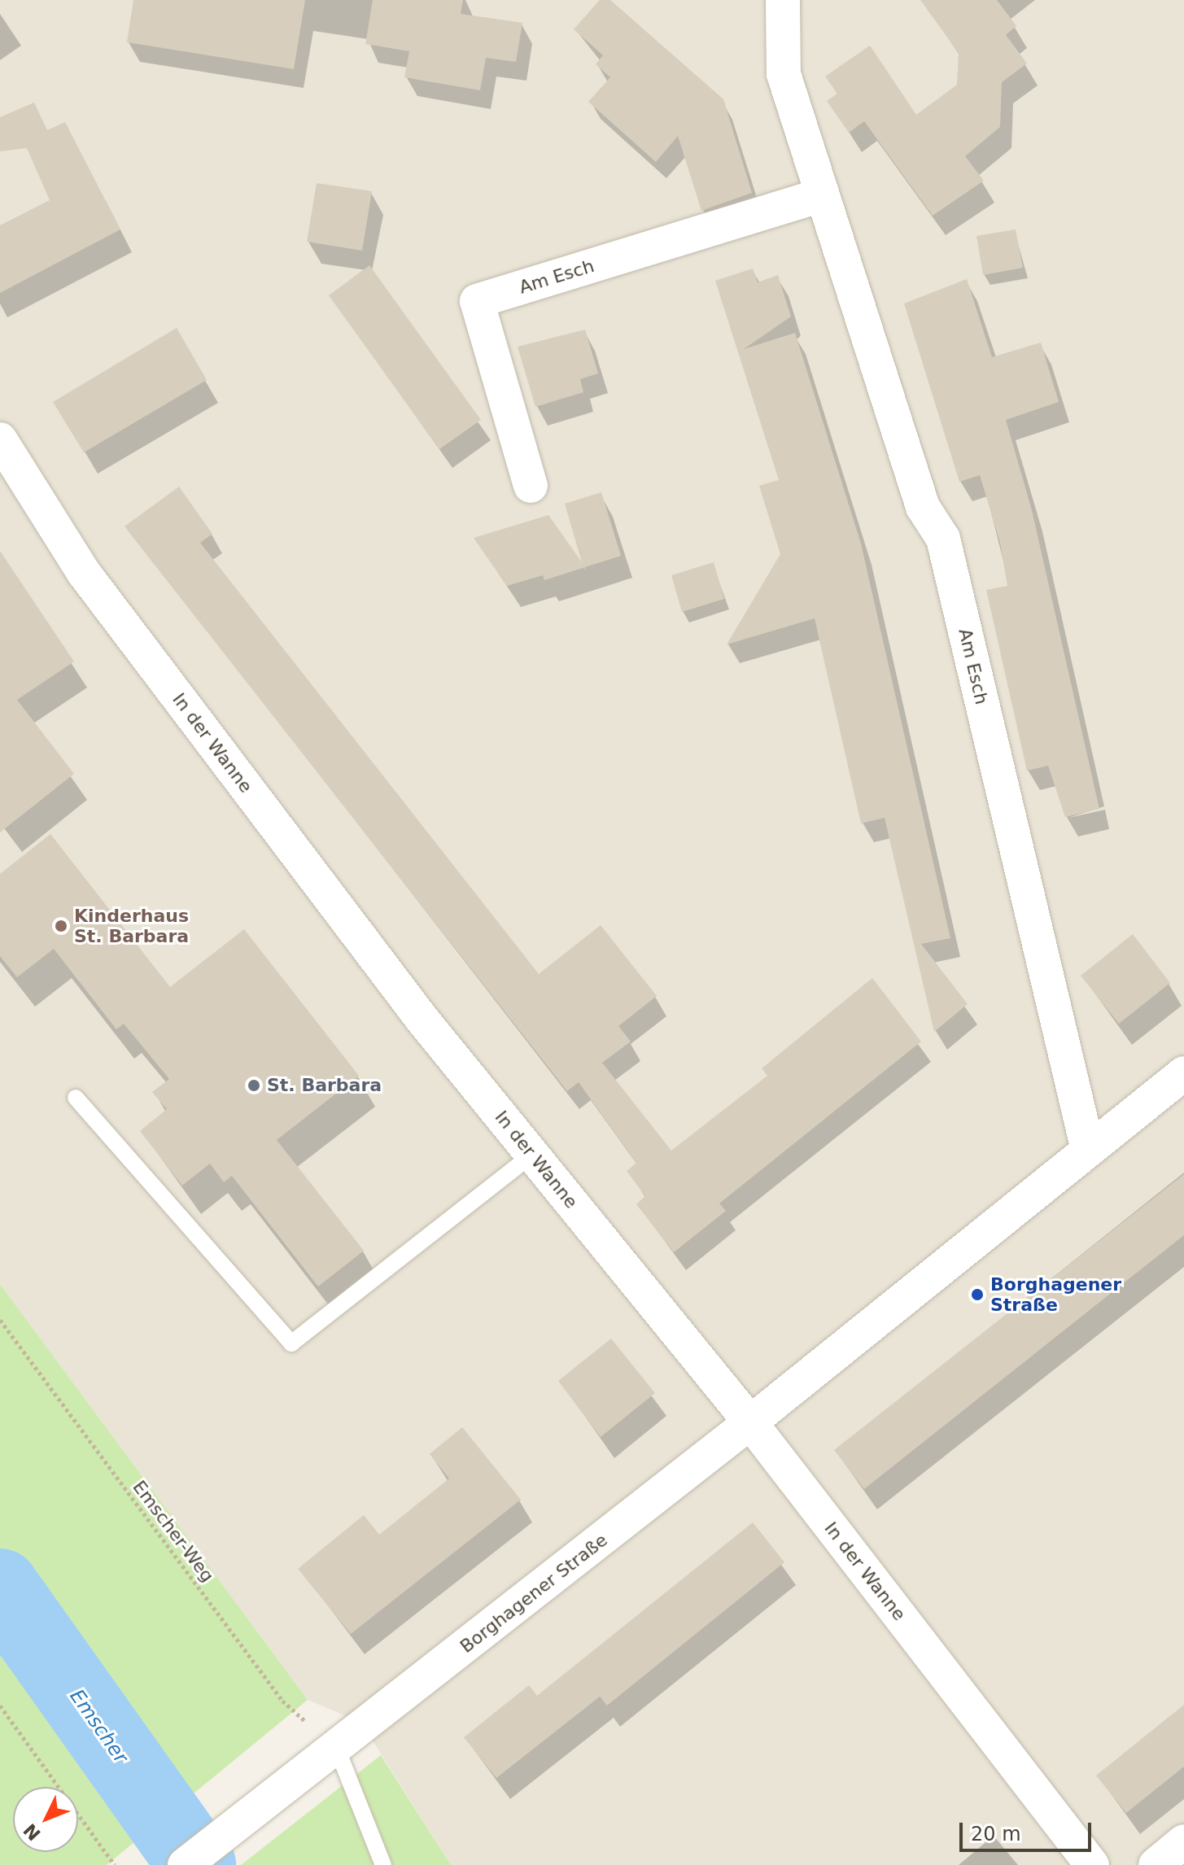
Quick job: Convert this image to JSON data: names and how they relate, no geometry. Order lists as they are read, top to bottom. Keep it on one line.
{"streets":{"street":["Am Esch","In der Wanne","Borghagener Straße"],"path":["Emscher-Weg"]},"crossings":[["Am Esch","Borghagener Straße"],["In der Wanne","Borghagener Straße"],["Emscher-Weg","Borghagener Straße"]],"water":["Emscher"],"places":["Kinderhaus St. Barbara","St. Barbara","Borghagener Straße"],"scale_bar":"20 m","north":"bottom left"}
